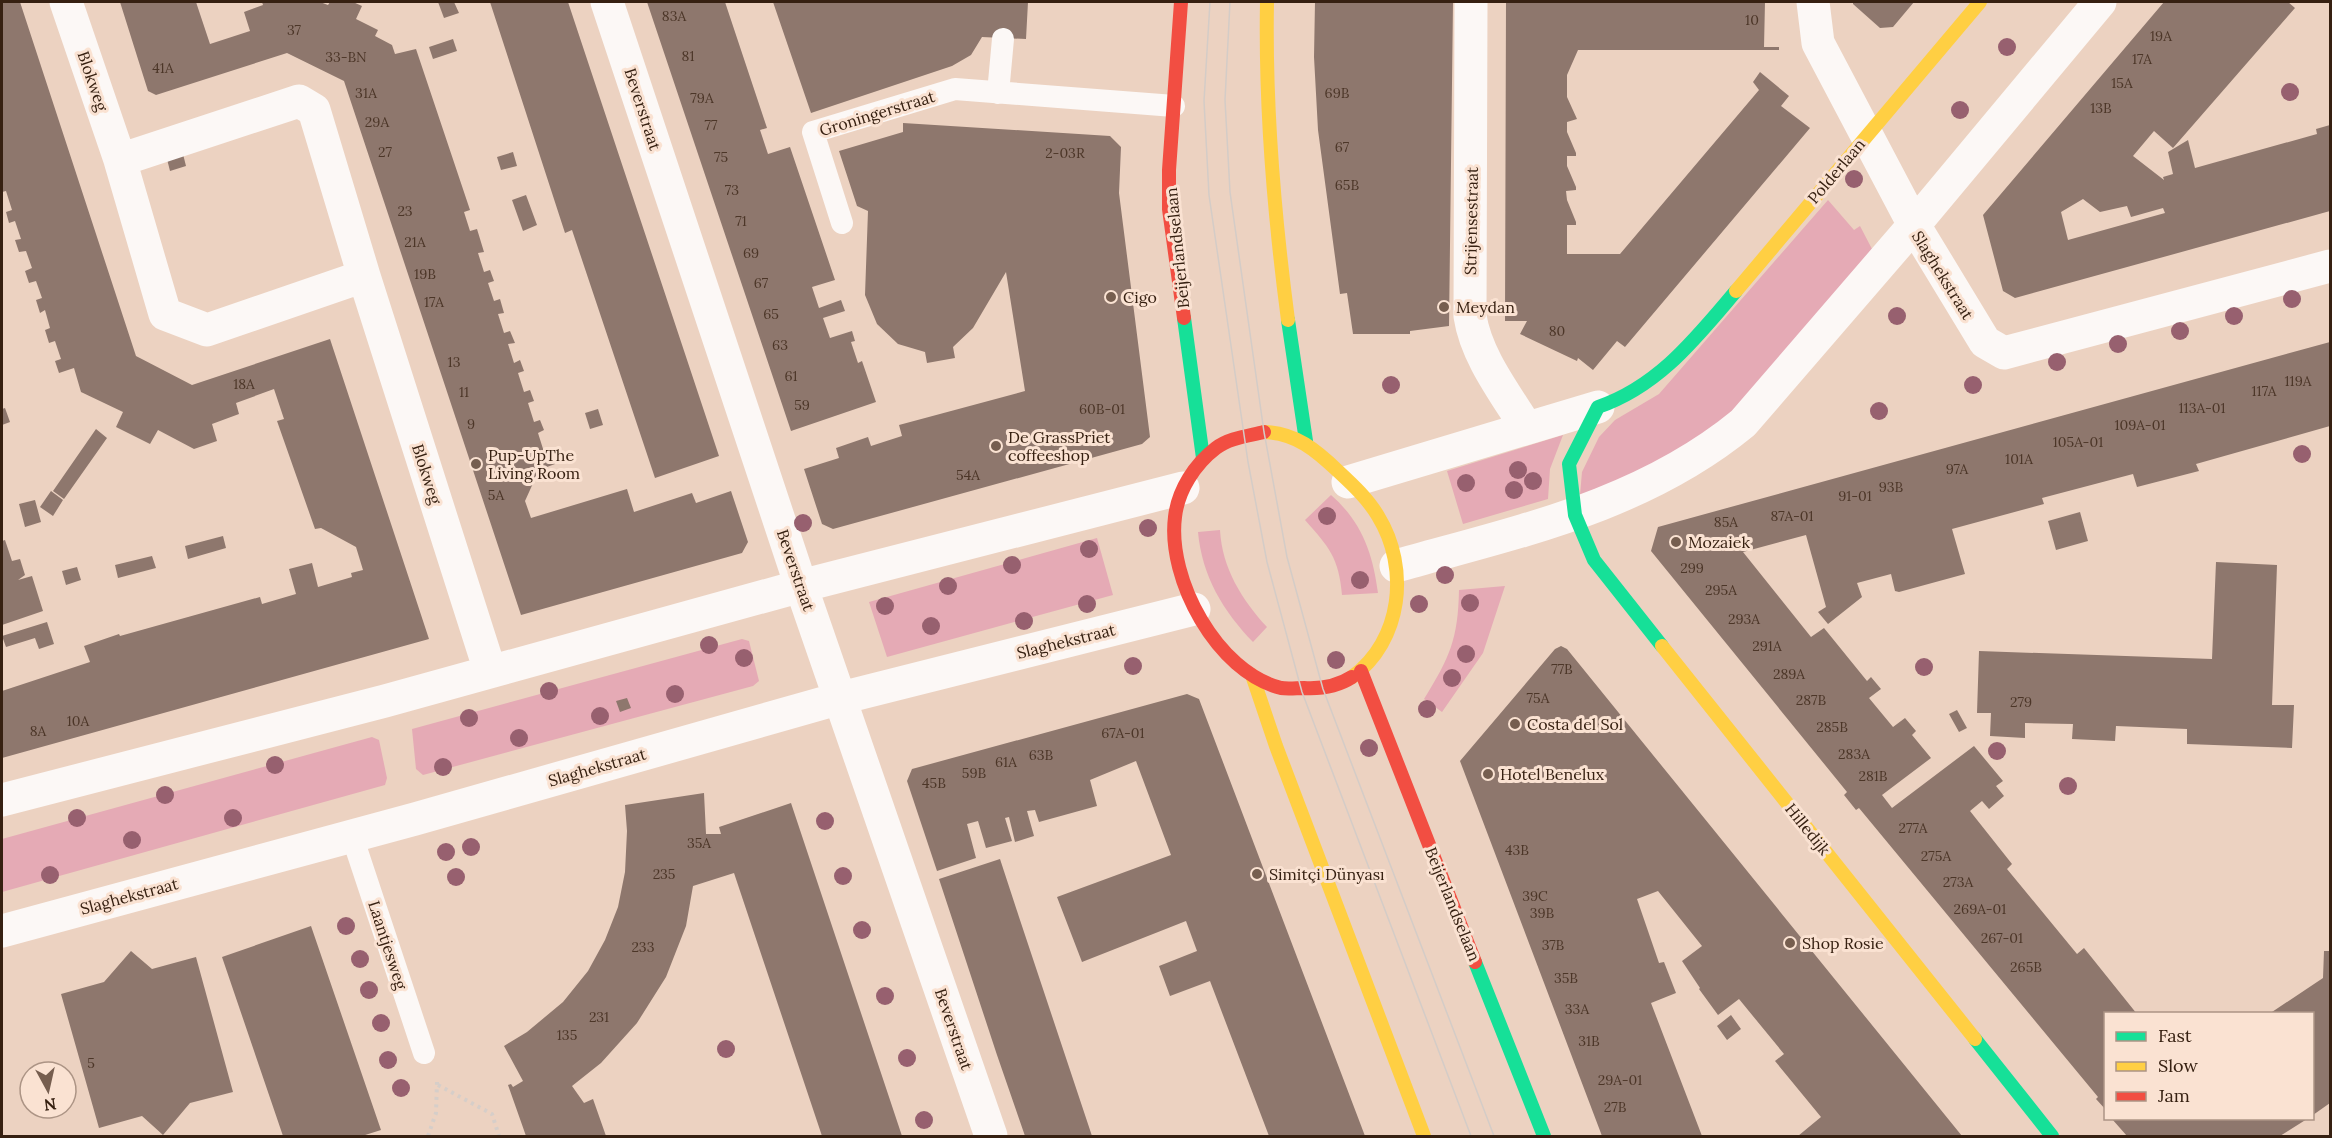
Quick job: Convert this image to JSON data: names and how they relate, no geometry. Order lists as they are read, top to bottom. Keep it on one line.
{"streets":{"street":["Blokweg","Beverstraat","Polderlaan","Strijensestraat","Beijerlandselaan","Slaghekstraat","Hilledijk"],"lane":["Groningerstraat","Laantjesweg"]},"crossings":[["Beverstraat","Slaghekstraat"],["Groningerstraat","Beijerlandselaan"],["Slaghekstraat","Hilledijk"],["Slaghekstraat","Laantjesweg"]],"places":["Cigo","Meydan","De GrassPriet coffeeshop","Pup-UpThe Living Room","Mozaiek","Costa del Sol","Hotel Benelux","Simitçi Dünyası","Shop Rosie"],"house_numbers":["83A","10","37","19A","81","33-BN","17A","41A","15A","31A","69B","79A","13B","29A","77","67","27","2-03R","75","65B","73","23","71","21A","69","19B","67","17A","65","80","63","13","61","119A","18A","117A","11","59","113A-01","60B-01","9","109A-01","105A-01","101A","97A","54A","93B","5A","91-01","87A-01","85A","299","295A","293A","291A","77B","289A","75A","287B","279","10A","285B","8A","67A-01","283A","63B","61A","59B","281B","45B","277A","35A","43B","275A","235","273A","39C","269A-01","39B","267-01","37B","233","265B","35B","33A","231","135","31B","5","29A-01","27B"],"legend":["Fast","Slow","Jam"],"north":"bottom"}
